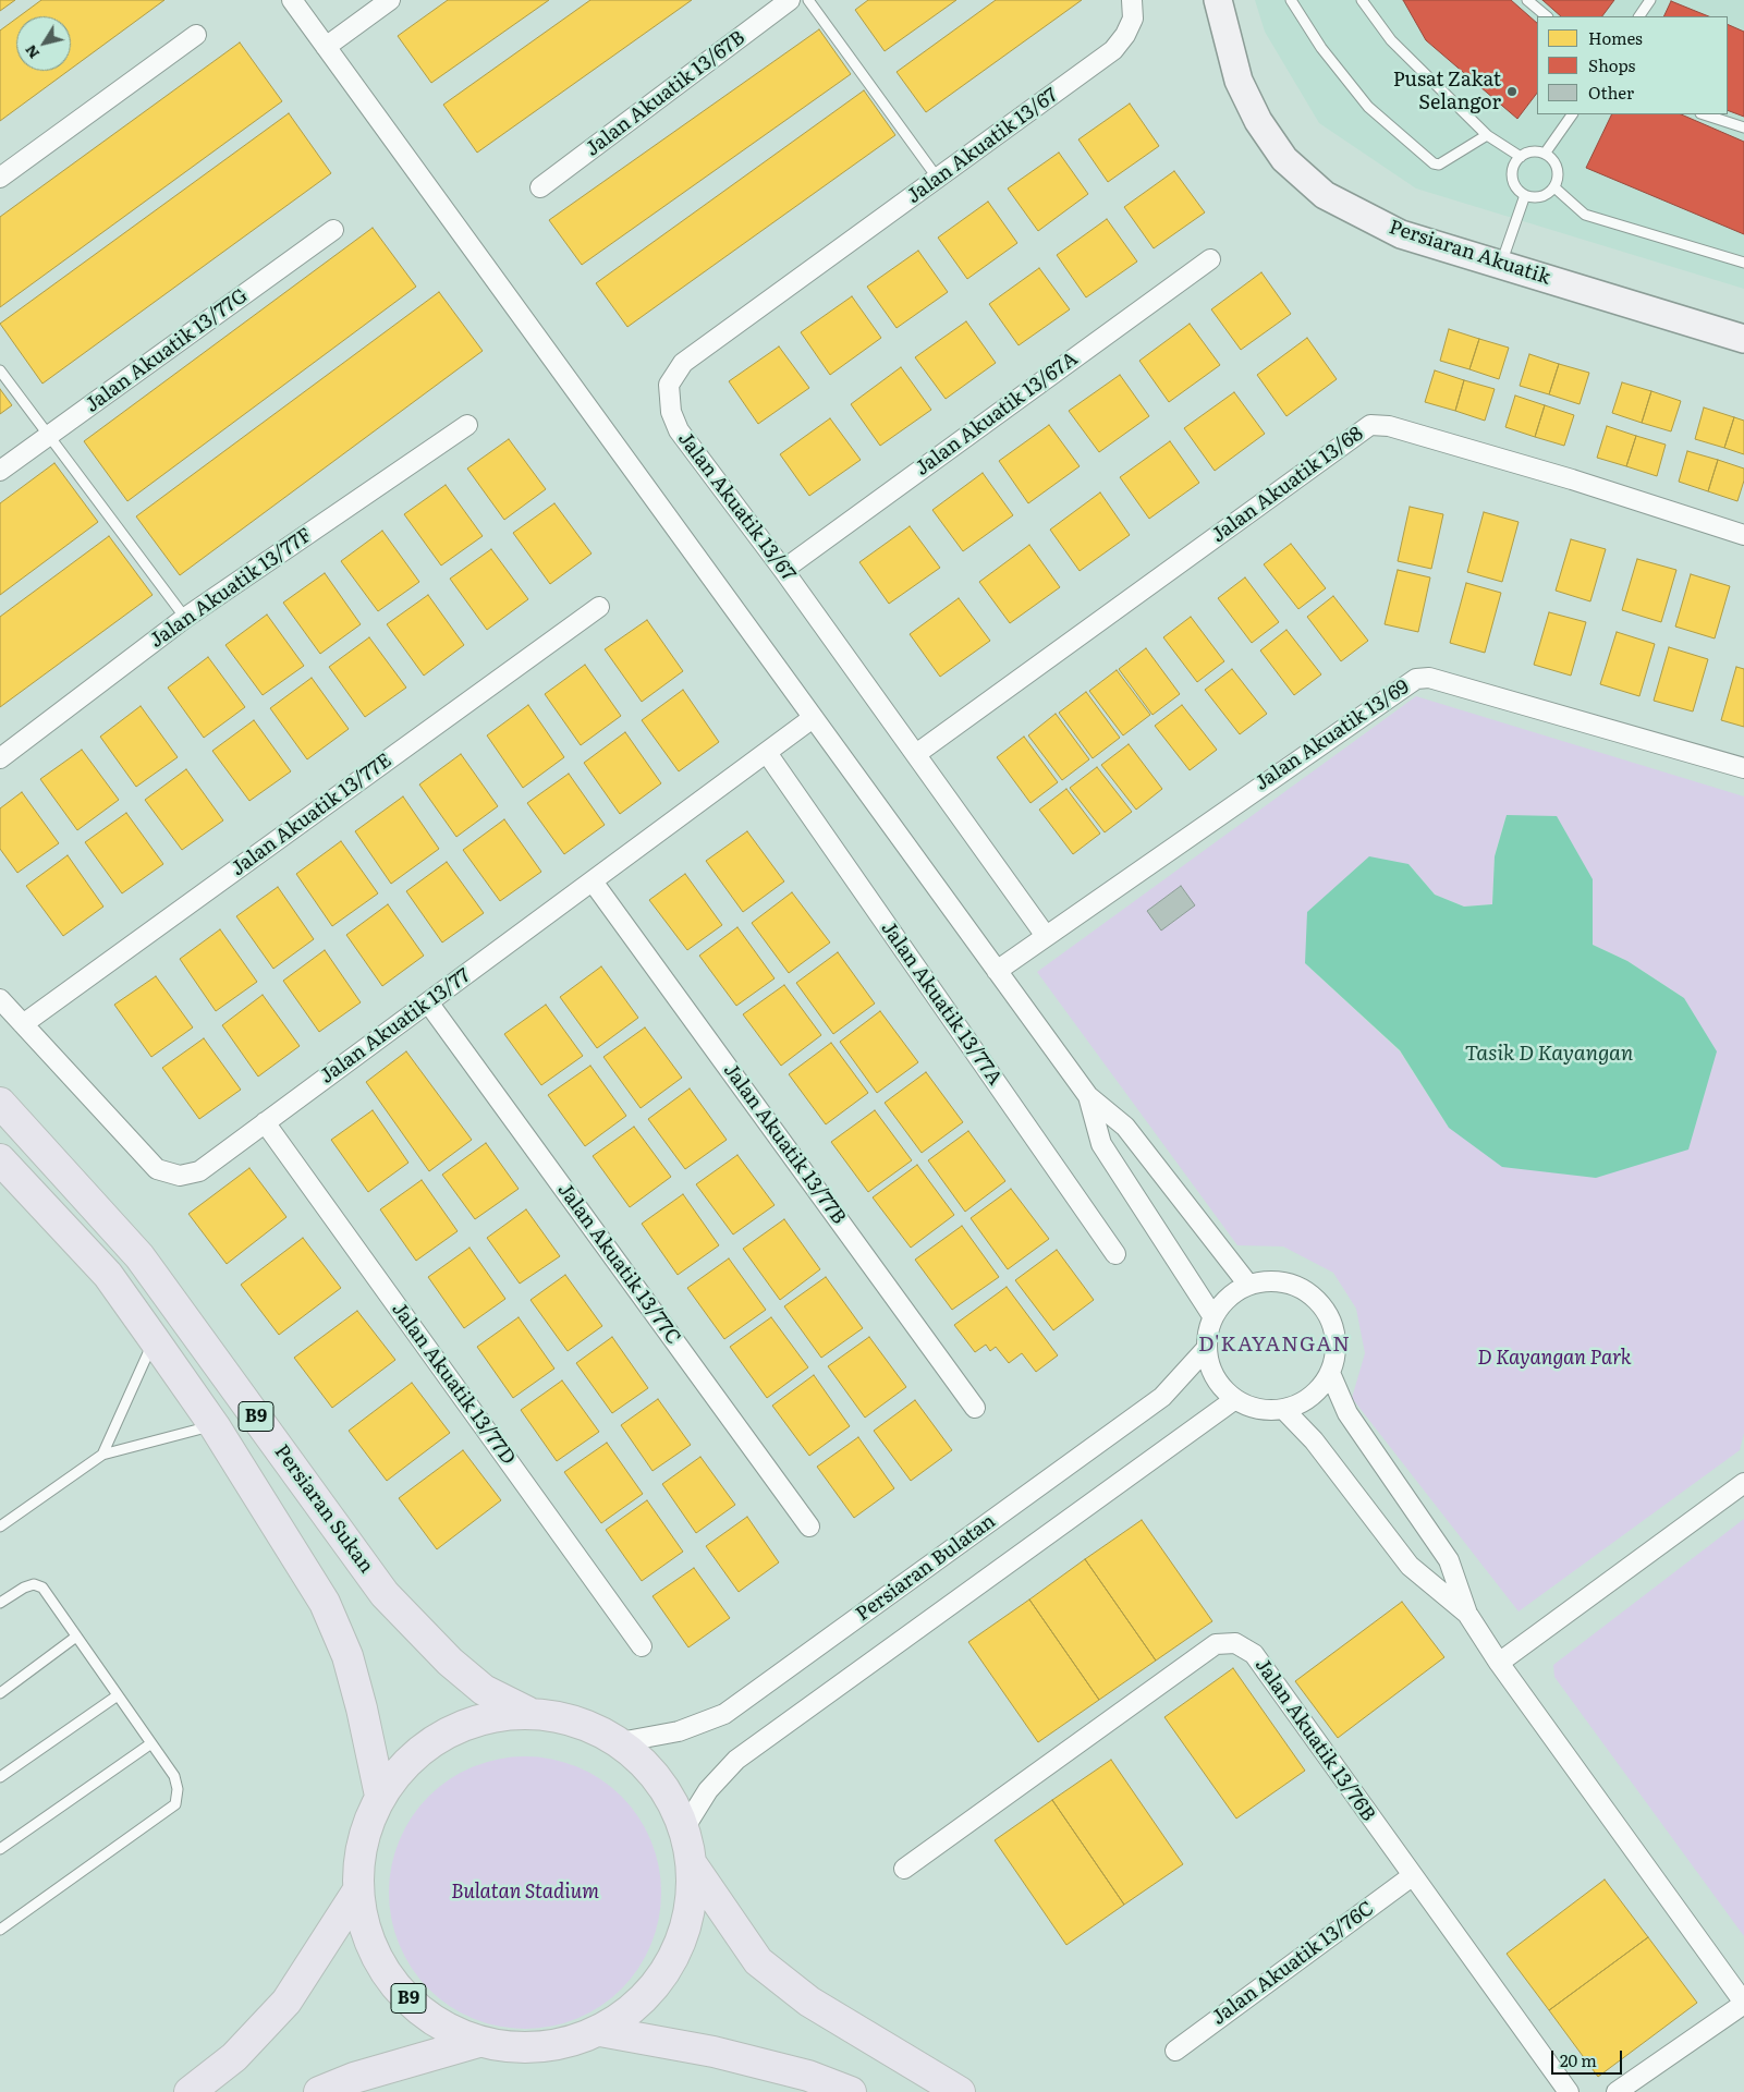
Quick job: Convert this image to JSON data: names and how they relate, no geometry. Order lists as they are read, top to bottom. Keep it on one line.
{"streets":{"main road":["B9","Persiaran Sukan"],"street":["Jalan Akuatik 13/67B","Jalan Akuatik 13/67","Persiaran Akuatik","Jalan Akuatik 13/77G","Jalan Akuatik 13/67A","Jalan Akuatik 13/68","Jalan Akuatik 13/77F","Jalan Akuatik 13/69","Jalan Akuatik 13/77E","Jalan Akuatik 13/77A","Jalan Akuatik 13/77","Jalan Akuatik 13/77B","Jalan Akuatik 13/77C","Jalan Akuatik 13/77D","Persiaran Bulatan","Jalan Akuatik 13/76B","Jalan Akuatik 13/76C"]},"crossings":[["Jalan Akuatik 13/67","Jalan Akuatik 13/67A"],["Jalan Akuatik 13/67","Jalan Akuatik 13/68"],["Jalan Akuatik 13/67","Jalan Akuatik 13/69"],["Jalan Akuatik 13/77E","Jalan Akuatik 13/77"],["Jalan Akuatik 13/77A","Jalan Akuatik 13/77"],["Jalan Akuatik 13/77","Jalan Akuatik 13/77B"],["Jalan Akuatik 13/77","Jalan Akuatik 13/77C"],["Jalan Akuatik 13/77","Jalan Akuatik 13/77D"],["B9","Persiaran Sukan"],["B9","Persiaran Bulatan"],["Jalan Akuatik 13/76B","Jalan Akuatik 13/76C"]],"districts":["D'KAYANGAN"],"water":["Tasik D Kayangan"],"parks":["D Kayangan Park","Bulatan Stadium"],"places":["Pusat Zakat Selangor"],"legend":["Homes","Shops","Other"],"scale_bar":"20 m","north":"bottom left"}
